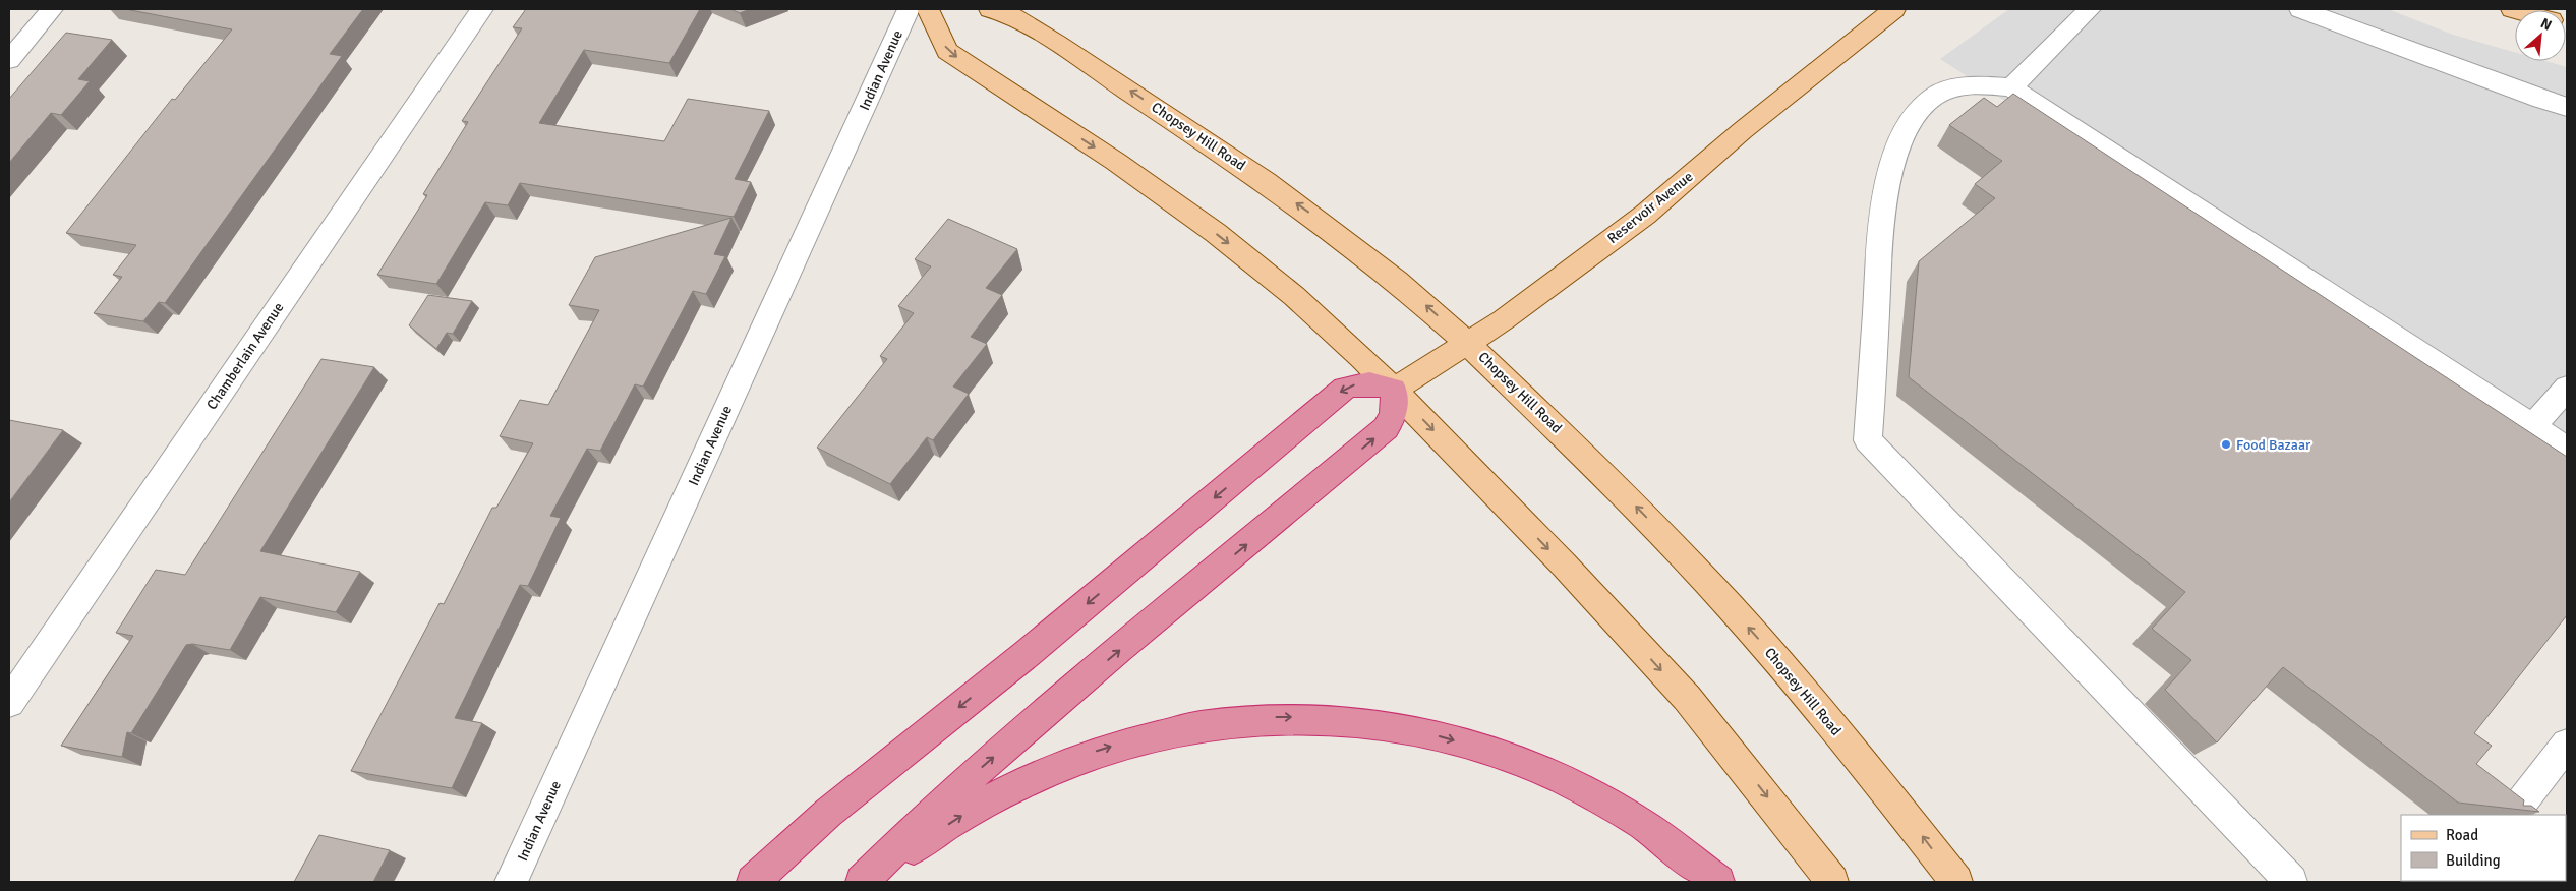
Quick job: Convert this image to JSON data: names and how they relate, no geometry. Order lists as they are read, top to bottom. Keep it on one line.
{"streets":{"main road":["Chopsey Hill Road","Reservoir Avenue"],"street":["Indian Avenue","Chamberlain Avenue"]},"crossings":[["Chopsey Hill Road","Reservoir Avenue"]],"places":["Food Bazaar"],"legend":["Road","Building"],"north":"top right"}
